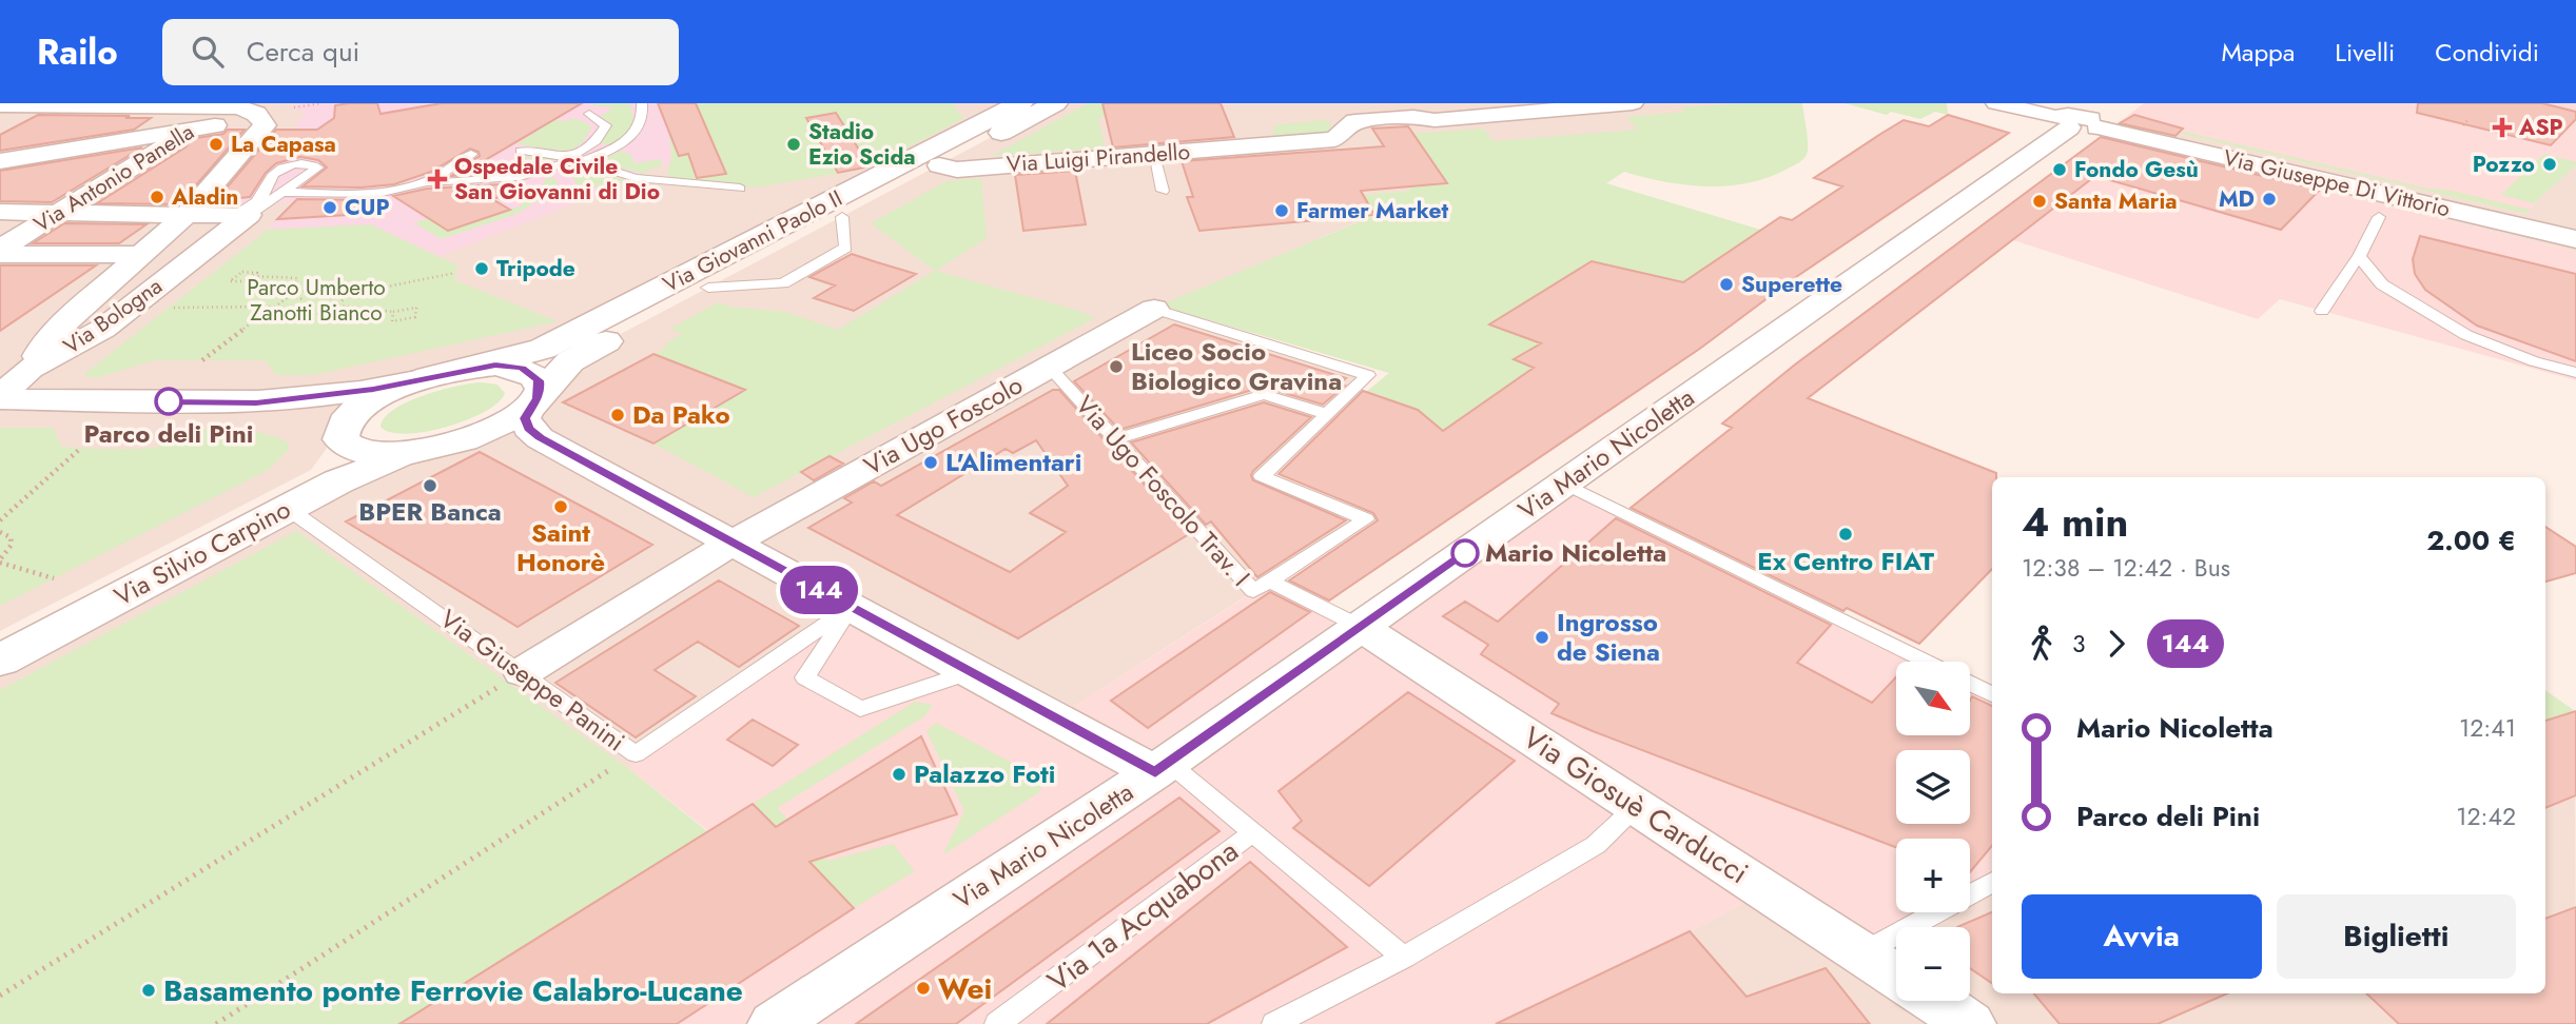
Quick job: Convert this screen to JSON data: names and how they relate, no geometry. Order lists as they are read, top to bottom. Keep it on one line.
{"streets":{"street":["Via Luigi Pirandello","Via Antonio Panella","Via Giuseppe Di Vittorio","Via Giovanni Paolo II","Via Bologna","Via Ugo Foscolo","Via Mario Nicoletta","Via Silvio Carpino","Via Giosuè Carducci"],"lane":["Via Ugo Foscolo Trav. I","Via Giuseppe Panini","Via 1a Acquabona"]},"crossings":[["Via Luigi Pirandello","Via Giovanni Paolo II"],["Via Antonio Panella","Via Bologna"],["Via Giuseppe Di Vittorio","Via Mario Nicoletta"],["Via Giovanni Paolo II","Via Silvio Carpino"],["Via Ugo Foscolo","Via Ugo Foscolo Trav. I"],["Via Ugo Foscolo","Via Giuseppe Panini"],["Via Mario Nicoletta","Via Ugo Foscolo Trav. I"],["Via Mario Nicoletta","Via Giosuè Carducci"],["Via Ugo Foscolo Trav. I","Via Giosuè Carducci"],["Via Silvio Carpino","Via Giuseppe Panini"]],"parks":["Parco Umberto Zanotti Bianco"],"places":{"health":["ASP","Ospedale Civile San Giovanni di Dio"],"other":["La Capasa","Stadio Ezio Scida","Pozzo","Fondo Gesù","Aladin","MD","Santa Maria","CUP","Farmer Market","Tripode","Superette","Liceo Socio Biologico Gravina","Parco deli Pini","Da Pako","L'Alimentari","BPER Banca","Saint Honorè","Ex Centro FIAT","Mario Nicoletta","Ingrosso de Siena","Palazzo Foti","Wei","Basamento ponte Ferrovie Calabro-Lucane"]},"lines":["bus line 144"],"north":"bottom right","page":{"header":"Railo","search":"Cerca qui","nav":["Mappa","Livelli","Condividi"],"on_map":"144","heading":["4 min","12:38 – 12:42 · Bus","2.00 €"],"legs":["3","144"],"map_buttons":["+","−"],"list":[{"name":"Mario Nicoletta","value":"12:41"},{"name":"Parco deli Pini","value":"12:42"}],"buttons":["Avvia","Biglietti"]}}
